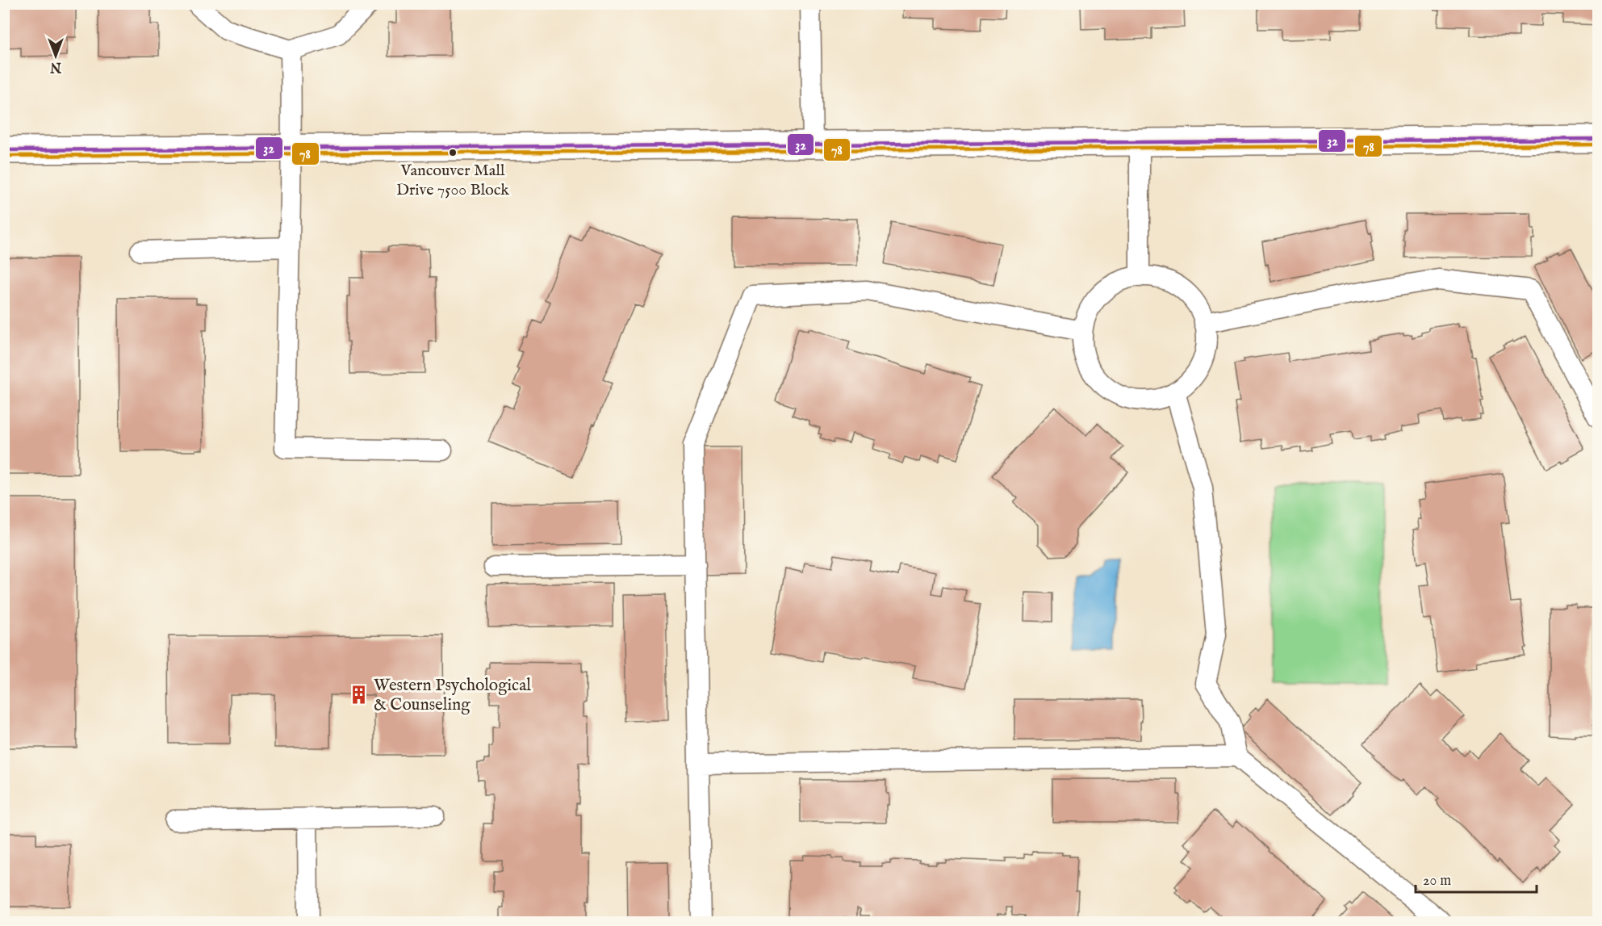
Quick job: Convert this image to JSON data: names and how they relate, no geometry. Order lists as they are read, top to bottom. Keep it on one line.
{"places":{"other":["Vancouver Mall Drive 7500 Block"],"building":["Western Psychological & Counseling"]},"lines":["transit line 32","transit line 78"],"scale_bar":"20 m","north":"bottom"}
